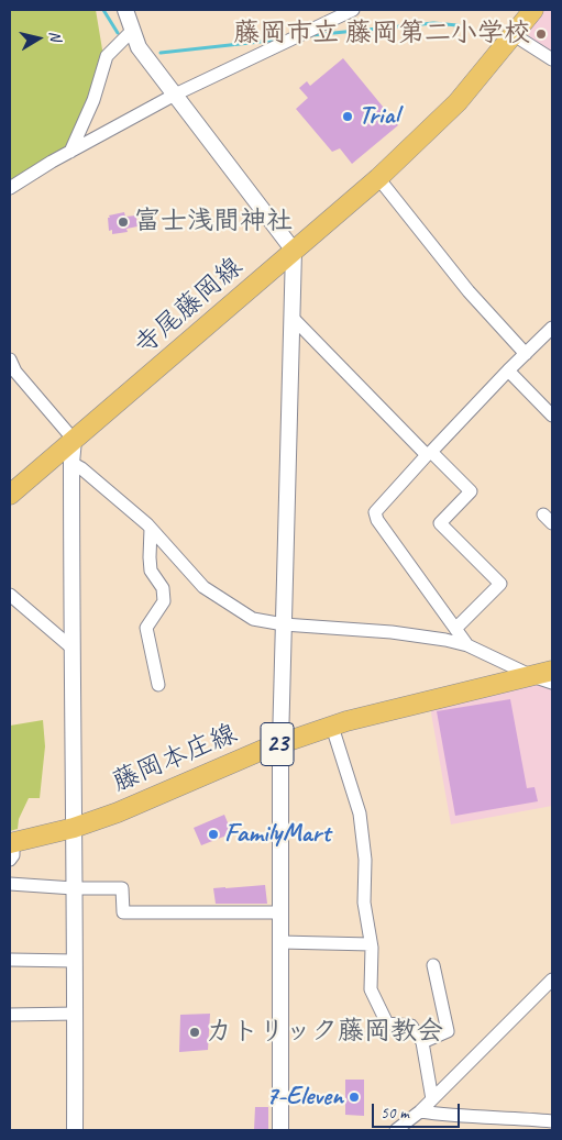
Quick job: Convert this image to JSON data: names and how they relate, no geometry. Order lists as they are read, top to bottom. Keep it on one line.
{"streets":{"main road":["寺尾藤岡線","23","藤岡本庄線"]},"places":["藤岡市立 藤岡第二小学校","Trial","富士浅間神社","FamilyMart","カトリック藤岡教会","7-Eleven"],"scale_bar":"50 m","north":"right"}
